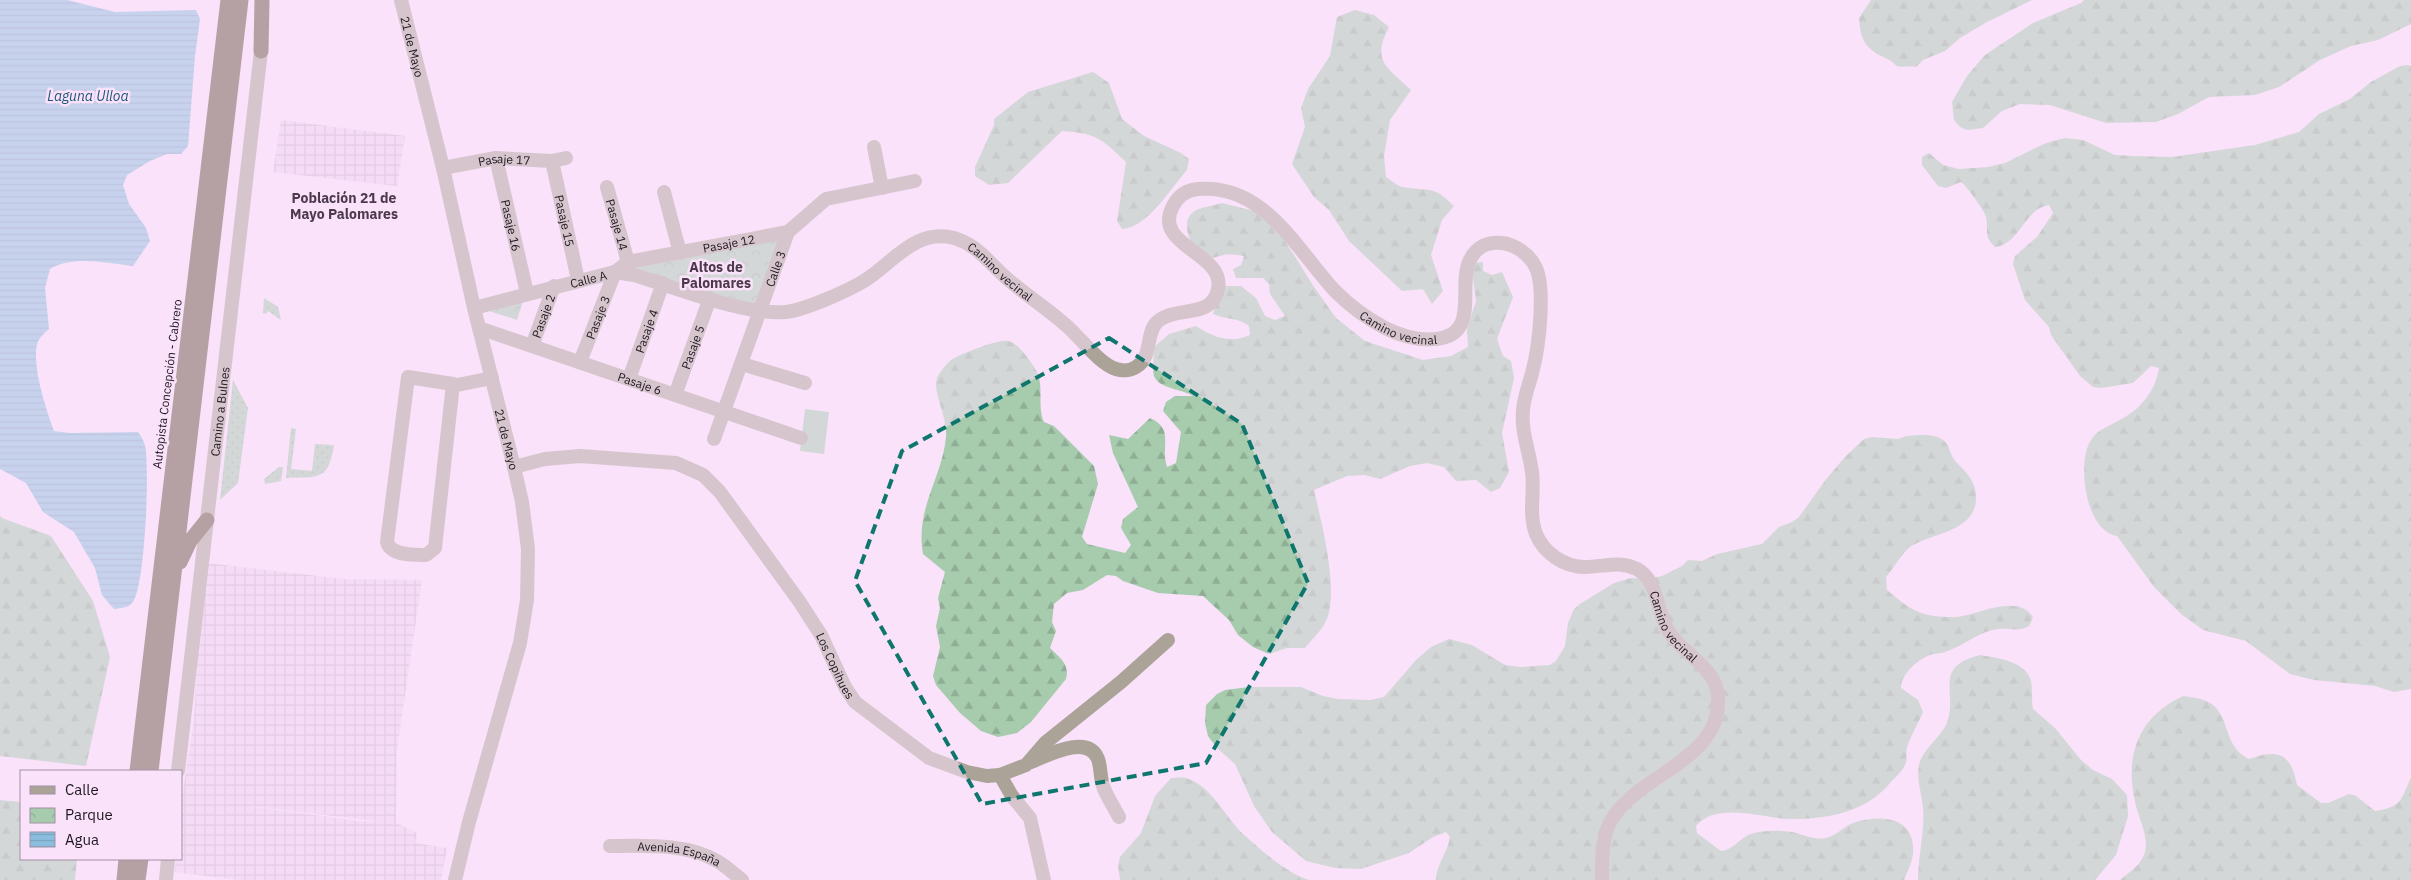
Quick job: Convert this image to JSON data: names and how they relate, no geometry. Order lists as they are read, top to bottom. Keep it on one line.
{"streets":{"highway":["Autopista Concepción - Cabrero"],"street":["21 de Mayo","Pasaje 17","Pasaje 15","Pasaje 16","Pasaje 14","Pasaje 12","Calle 3","Camino vecinal","Calle A","Pasaje 2","Pasaje 3","Pasaje 4","Pasaje 5","Pasaje 6","Camino a Bulnes","Los Copihues","Avenida España"]},"crossings":[["21 de Mayo","Pasaje 17"],["21 de Mayo","Calle A"],["21 de Mayo","Pasaje 6"],["21 de Mayo","Los Copihues"],["Pasaje 17","Pasaje 15"],["Pasaje 17","Pasaje 16"],["Pasaje 15","Calle A"],["Pasaje 16","Calle A"],["Pasaje 14","Pasaje 12"],["Pasaje 12","Calle 3"],["Pasaje 12","Calle A"],["Pasaje 12","Pasaje 3"],["Calle 3","Camino vecinal"],["Calle 3","Calle A"],["Calle 3","Pasaje 6"],["Camino vecinal","Calle A"],["Calle A","Pasaje 2"],["Calle A","Pasaje 3"],["Calle A","Pasaje 4"],["Calle A","Pasaje 5"],["Pasaje 2","Pasaje 6"],["Pasaje 3","Pasaje 6"],["Pasaje 4","Pasaje 6"],["Pasaje 5","Pasaje 6"]],"districts":["Población 21 de Mayo Palomares","Altos de Palomares"],"water":["Laguna Ulloa"],"legend":["Calle","Parque","Agua"]}
